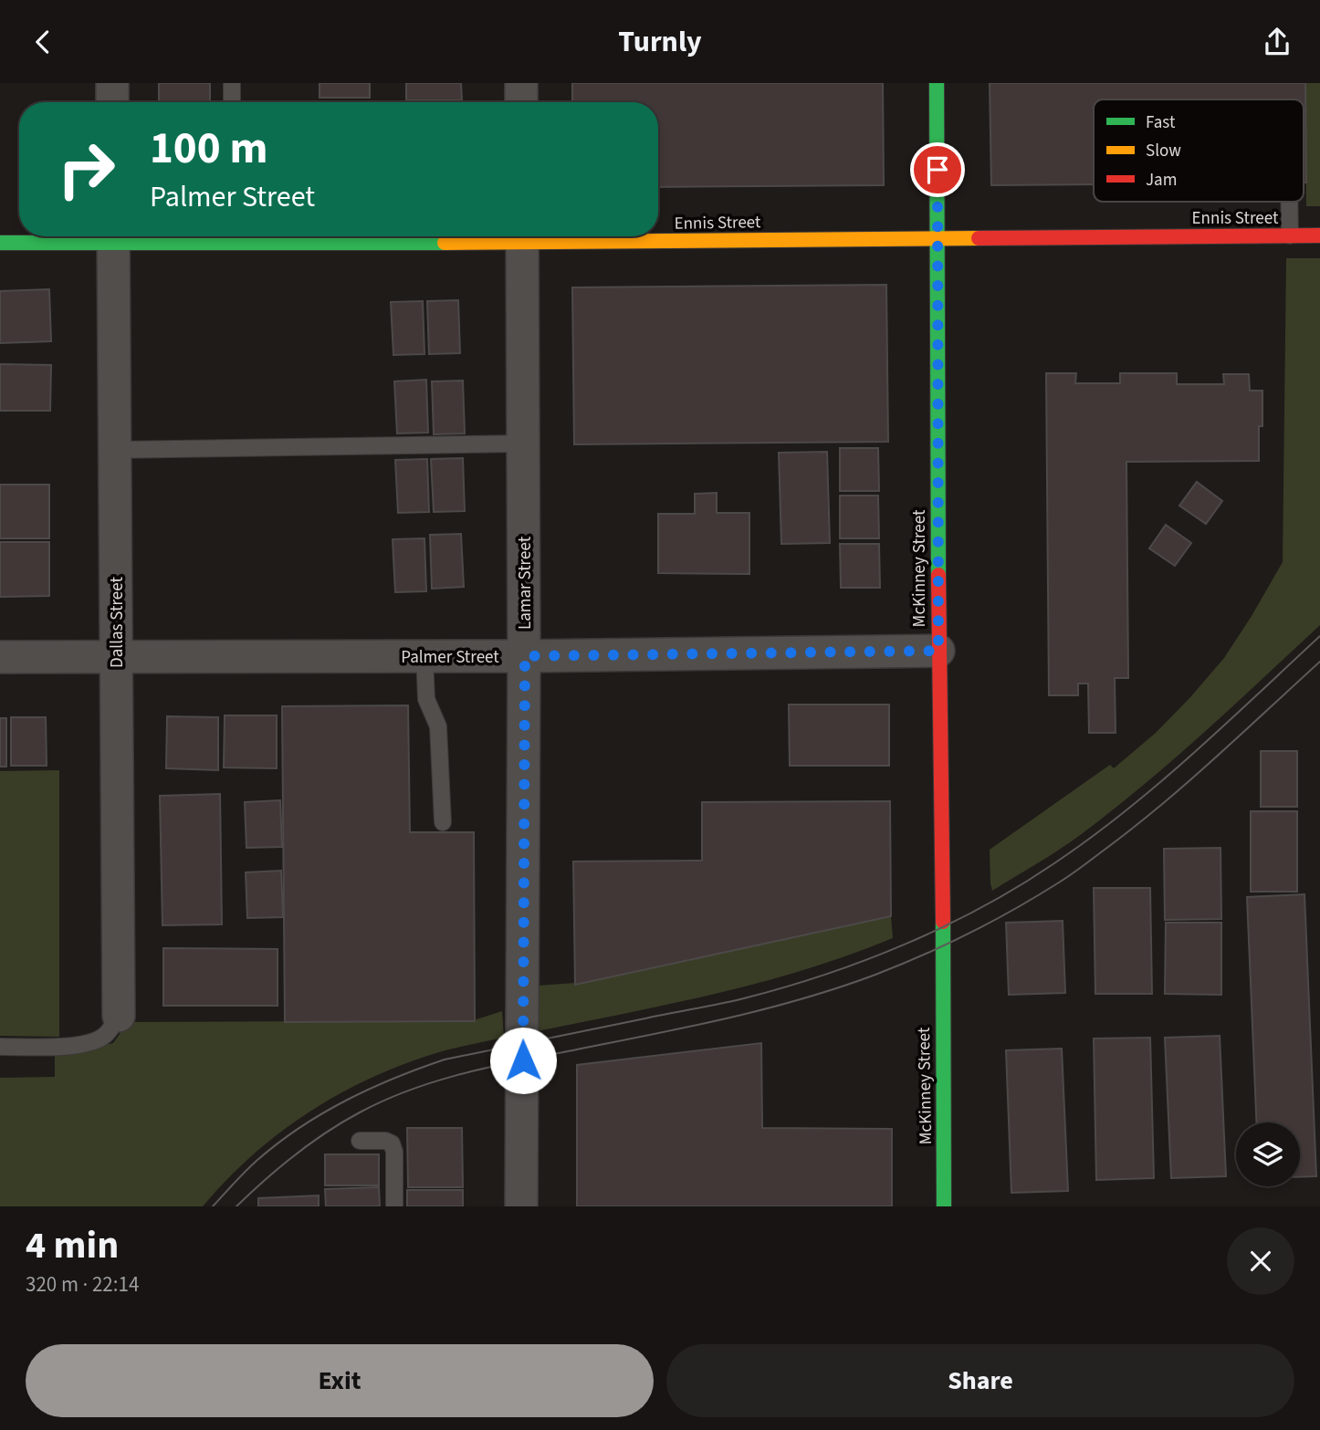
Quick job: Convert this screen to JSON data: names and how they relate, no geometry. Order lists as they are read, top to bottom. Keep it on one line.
{"streets":{"street":["Ennis Street","McKinney Street","Lamar Street","Dallas Street","Palmer Street"]},"crossings":[["Ennis Street","McKinney Street"],["McKinney Street","Palmer Street"],["Lamar Street","Palmer Street"],["Dallas Street","Palmer Street"]],"legend":["Fast","Slow","Jam"],"page":{"header":"Turnly","turn":["100 m","Palmer Street"],"heading":["4 min","320 m · 22:14"],"buttons":["Exit","Share"]}}
